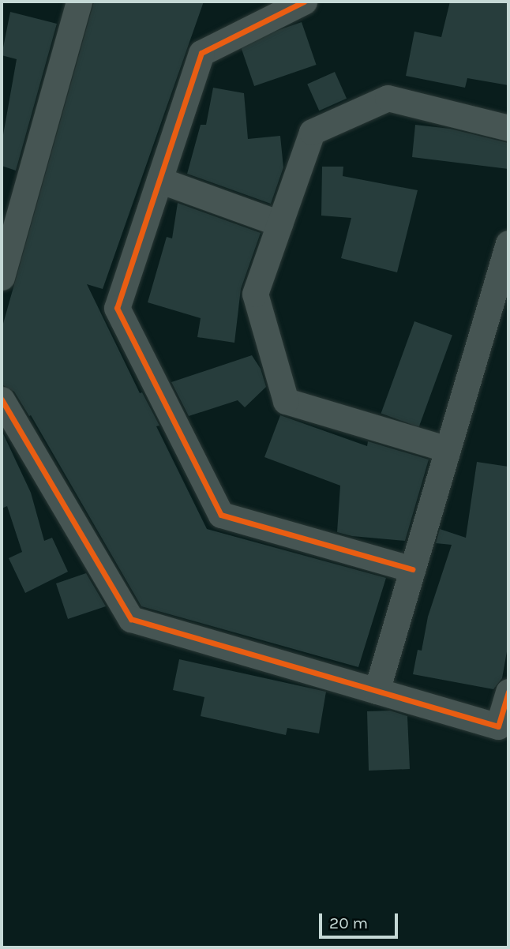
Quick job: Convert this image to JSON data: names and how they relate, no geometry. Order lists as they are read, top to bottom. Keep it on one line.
{"scale_bar":"20 m"}
